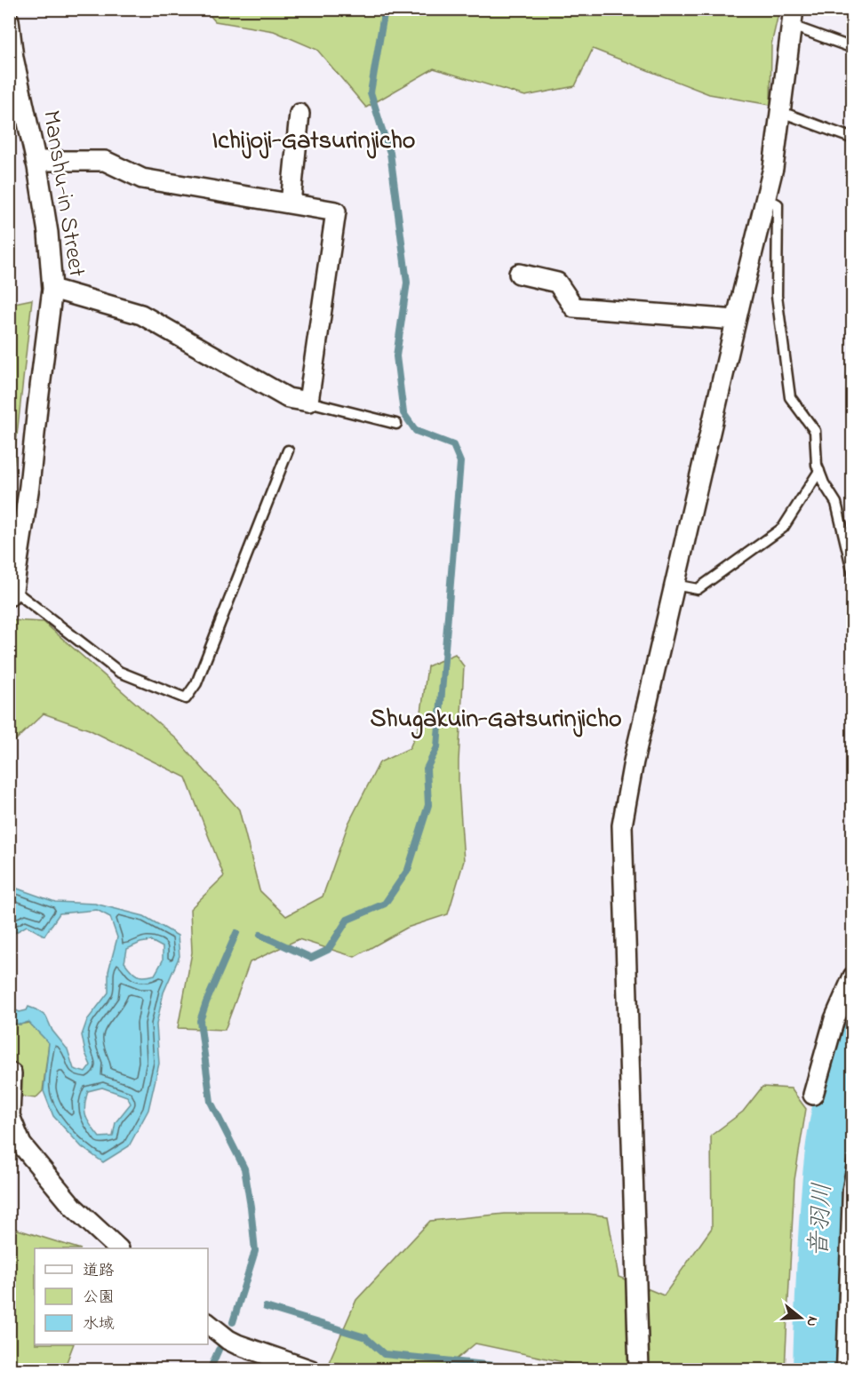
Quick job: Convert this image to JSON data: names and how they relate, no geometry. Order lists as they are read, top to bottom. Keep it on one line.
{"streets":{"street":["Manshu-in Street"]},"districts":["Ichijoji-Gatsurinjicho","Shugakuin-Gatsurinjicho"],"water":["音羽川"],"legend":["道路","公園","水域"],"north":"right"}
